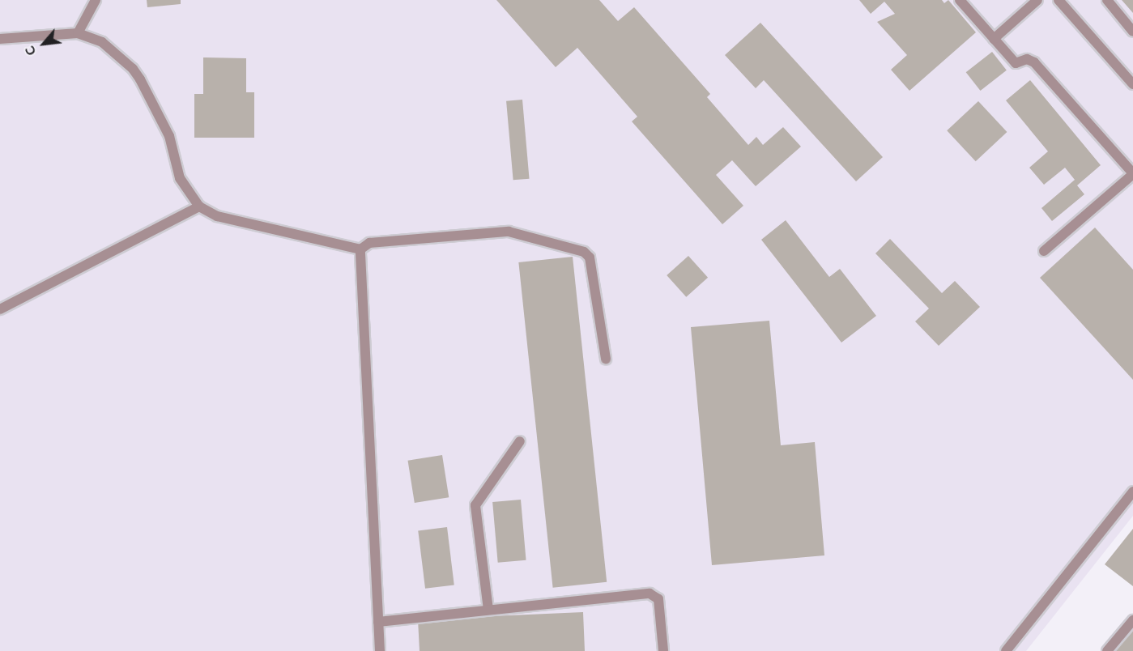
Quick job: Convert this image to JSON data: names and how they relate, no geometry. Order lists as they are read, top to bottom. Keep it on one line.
{"north":"bottom left"}
